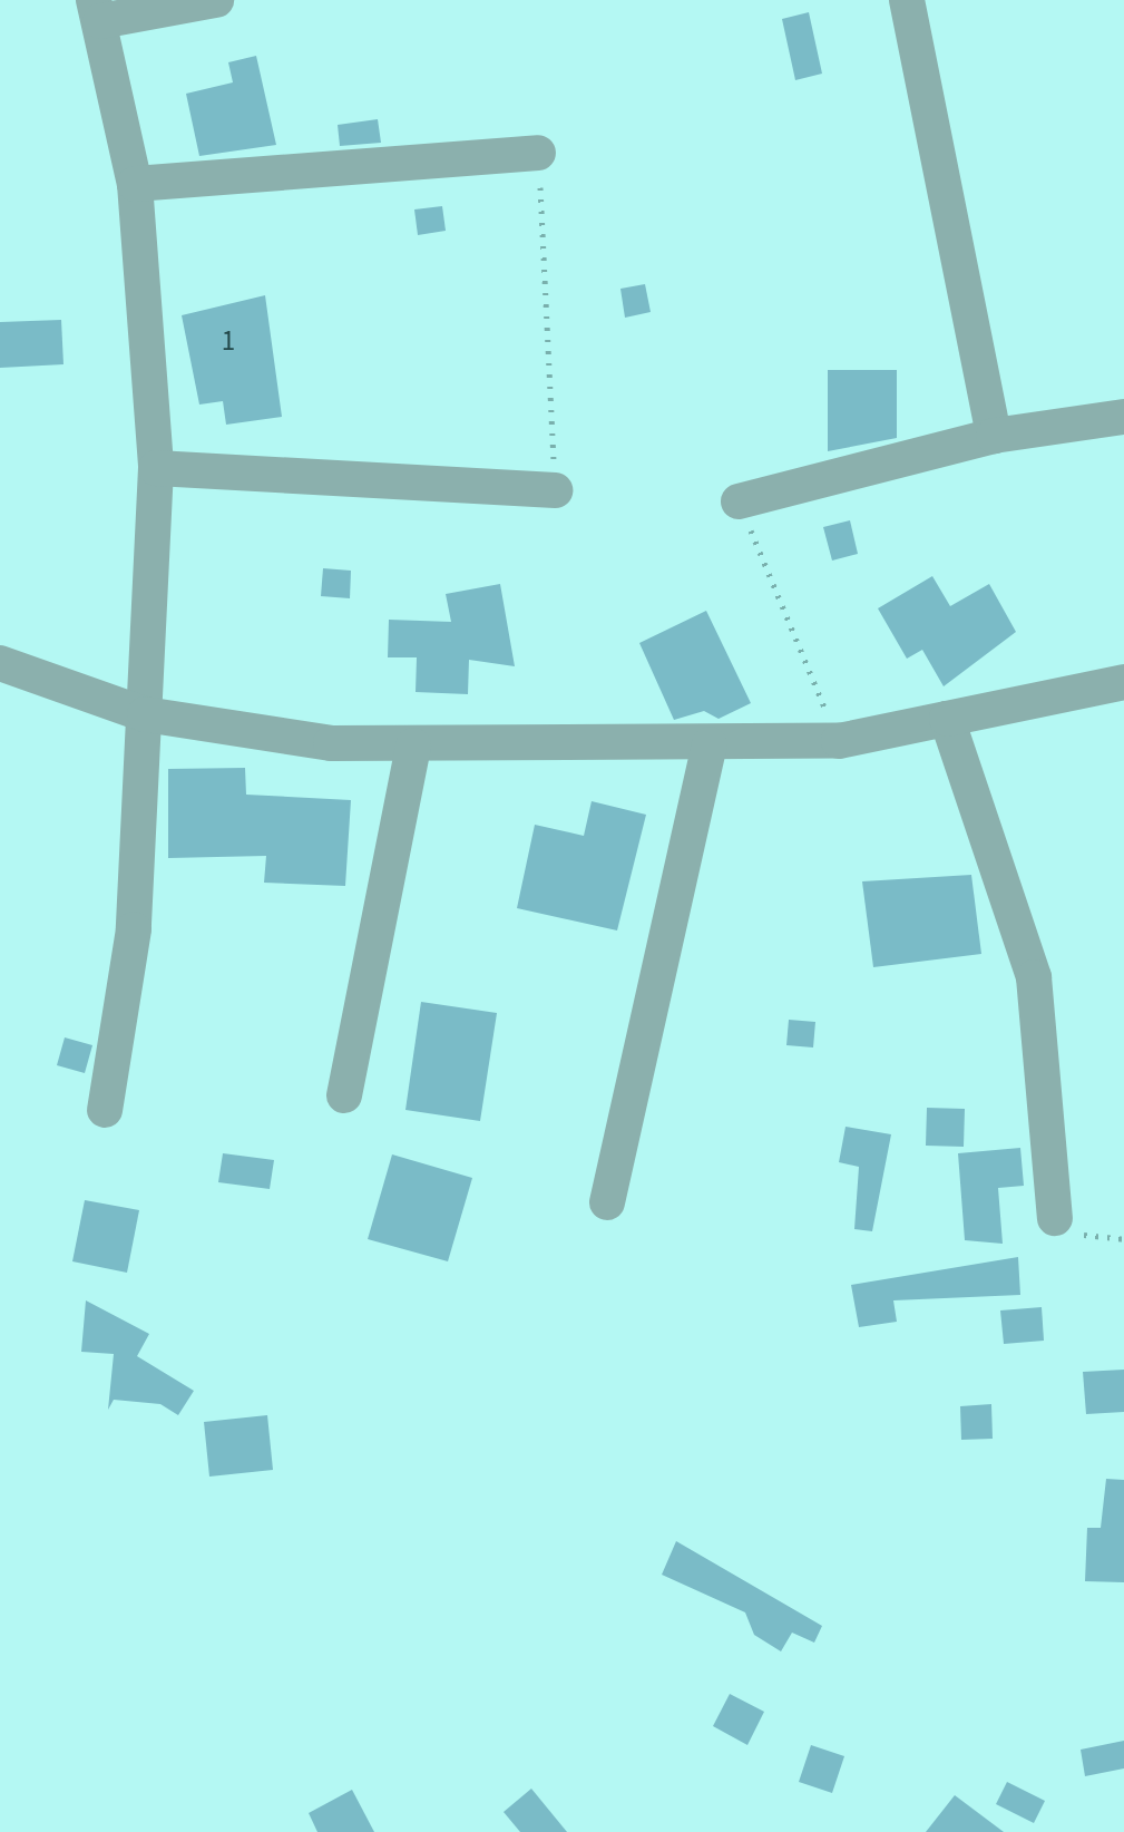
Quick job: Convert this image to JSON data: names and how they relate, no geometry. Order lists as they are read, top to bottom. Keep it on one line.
{"house_numbers":["1"]}
